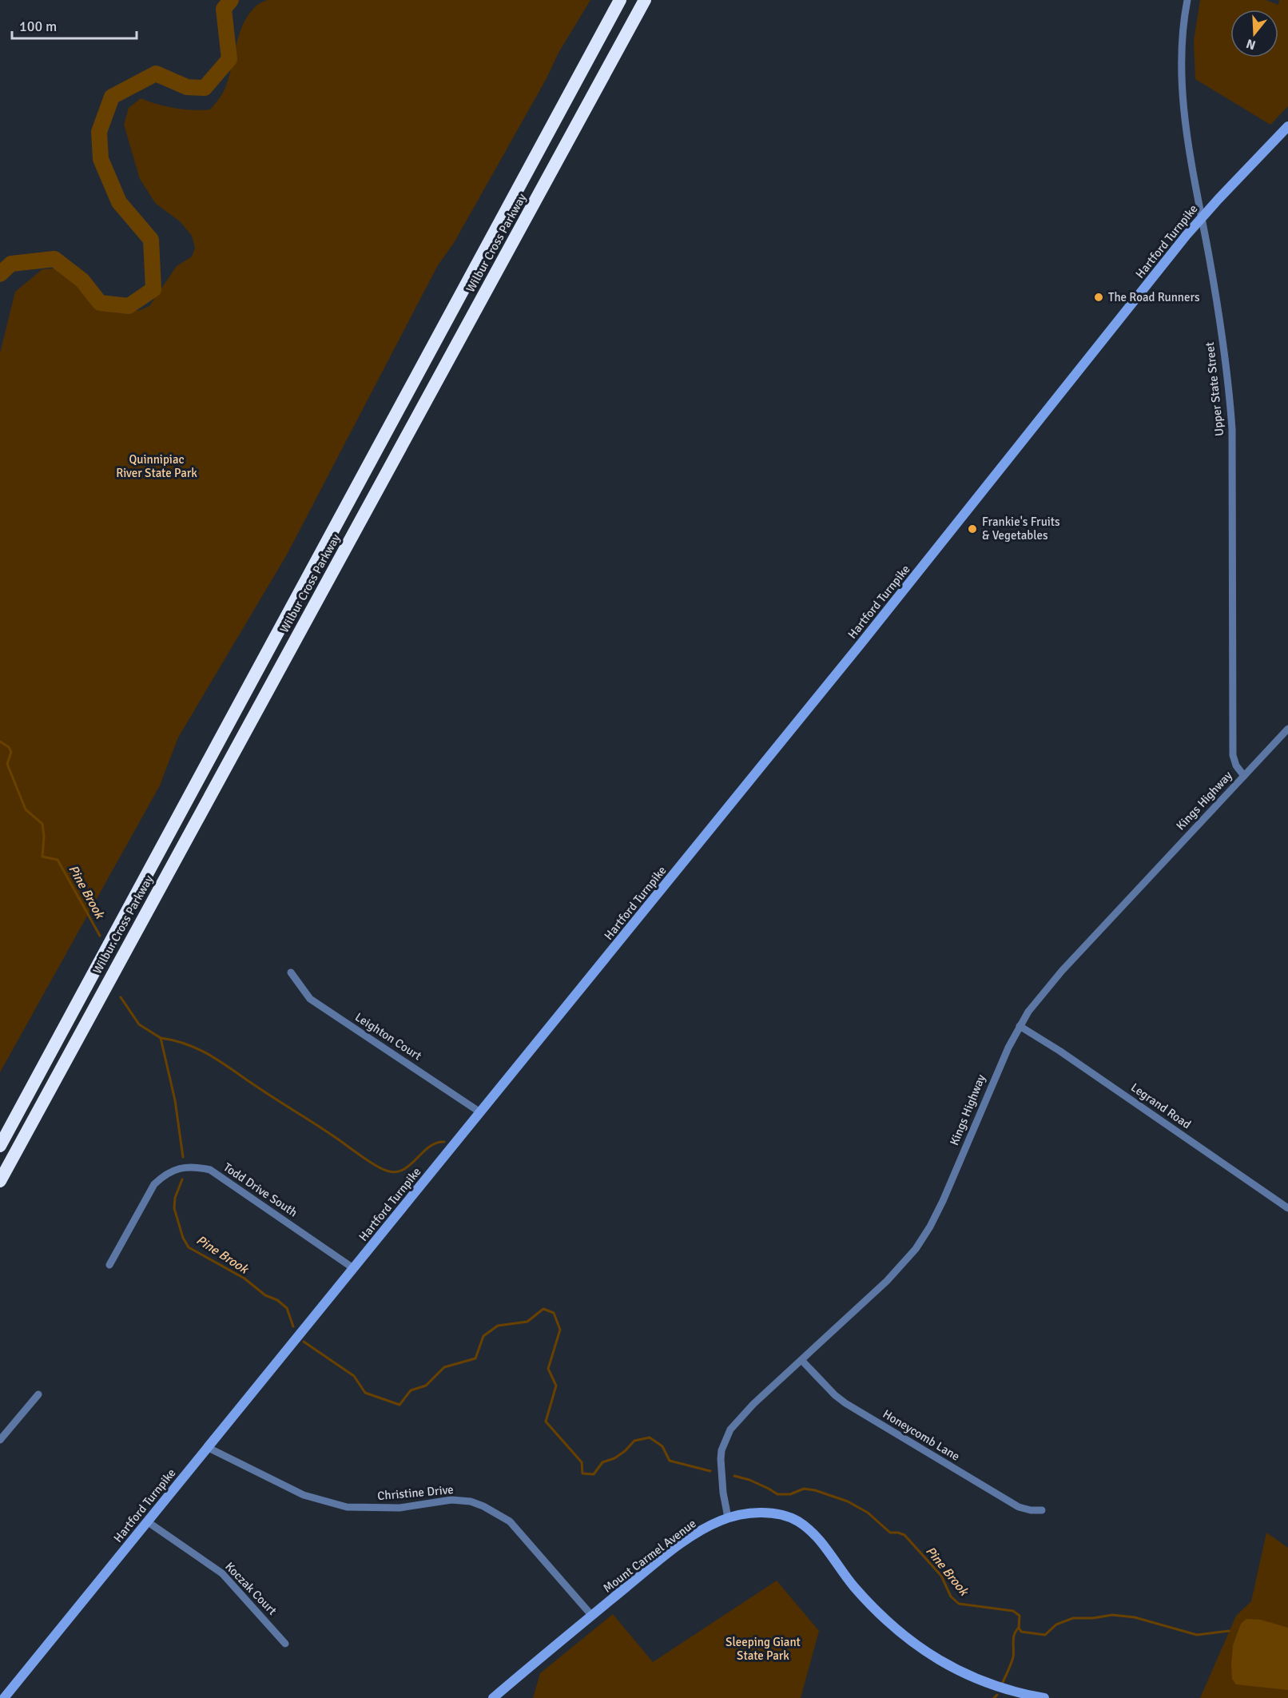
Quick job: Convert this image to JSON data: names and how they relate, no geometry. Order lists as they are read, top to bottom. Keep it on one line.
{"streets":{"highway":["Wilbur Cross Parkway"],"main road":["Hartford Turnpike","Mount Carmel Avenue"],"street":["Upper State Street","Kings Highway","Leighton Court","Legrand Road","Todd Drive South","Honeycomb Lane","Christine Drive","Koczak Court"]},"crossings":[["Hartford Turnpike","Upper State Street"],["Hartford Turnpike","Leighton Court"],["Hartford Turnpike","Todd Drive South"],["Hartford Turnpike","Christine Drive"],["Hartford Turnpike","Koczak Court"],["Upper State Street","Kings Highway"],["Kings Highway","Legrand Road"],["Kings Highway","Honeycomb Lane"],["Kings Highway","Mount Carmel Avenue"],["Christine Drive","Mount Carmel Avenue"]],"water":["Pine Brook"],"parks":["Quinnipiac River State Park","Sleeping Giant State Park"],"places":["The Road Runners","Frankie's Fruits & Vegetables"],"scale_bar":"100 m","north":"bottom"}
